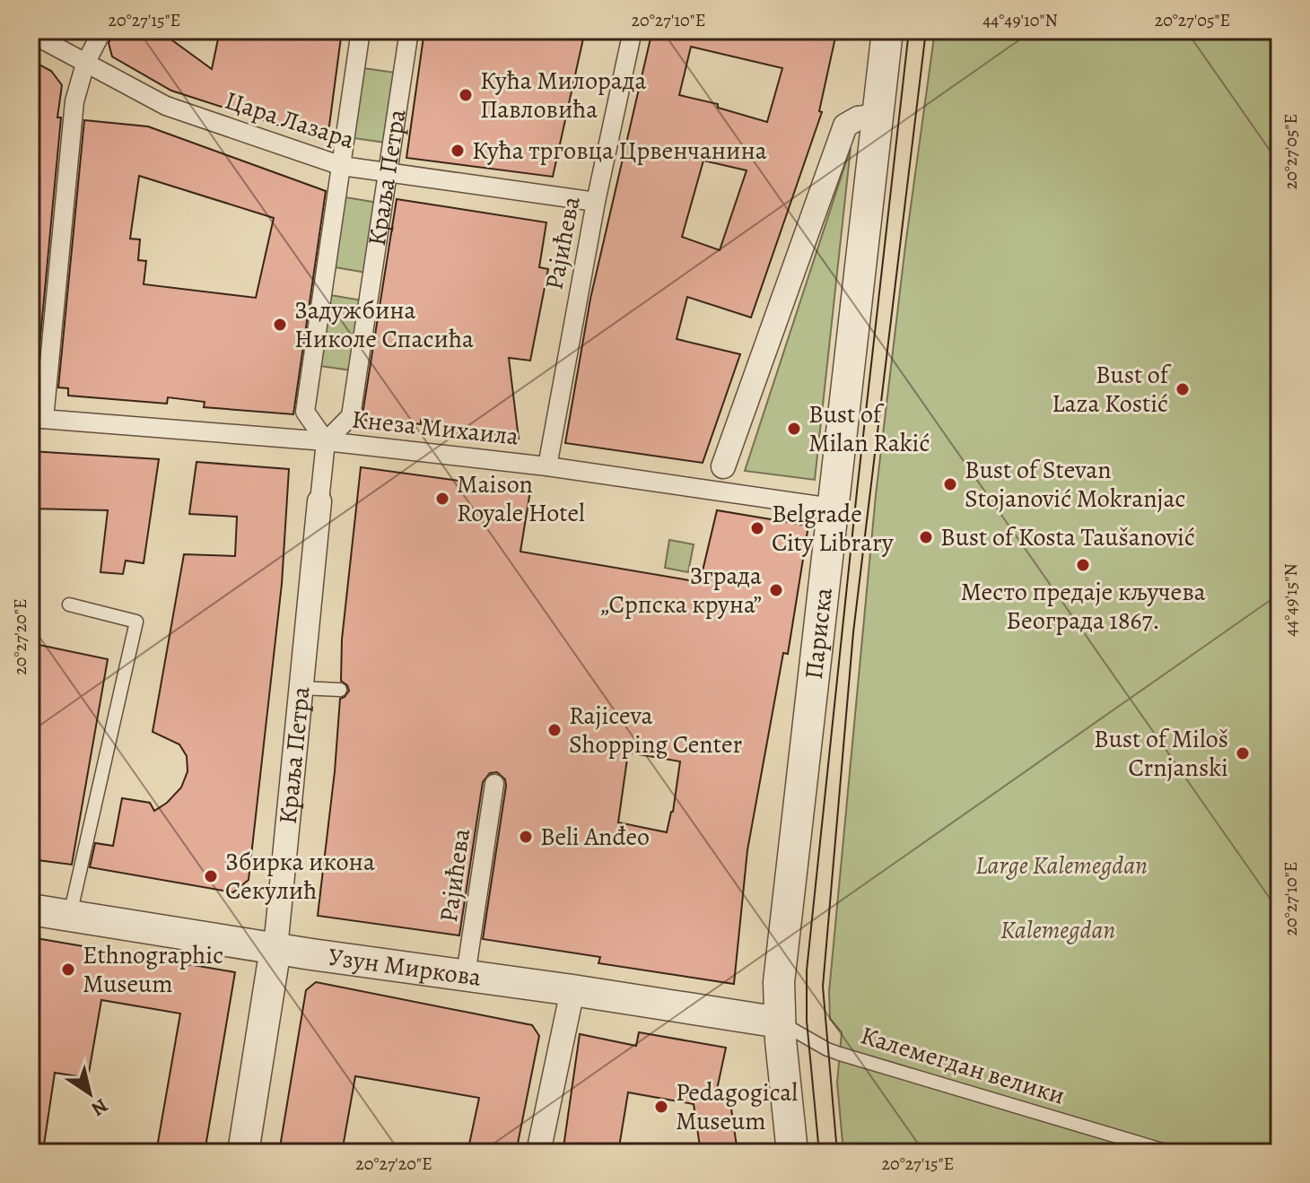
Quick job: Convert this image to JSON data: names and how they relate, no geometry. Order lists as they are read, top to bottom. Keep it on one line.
{"streets":{"street":["Цара Лазара","Краља Петра","Рајићева","Кнеза Михаила","Париска","Узун Миркова"],"lane":["Калемегдан велики"]},"crossings":[["Цара Лазара","Краља Петра"],["Цара Лазара","Рајићева"],["Краља Петра","Кнеза Михаила"],["Краља Петра","Узун Миркова"],["Рајићева","Кнеза Михаила"],["Рајићева","Узун Миркова"],["Кнеза Михаила","Париска"],["Париска","Узун Миркова"],["Париска","Калемегдан велики"],["Узун Миркова","Калемегдан велики"]],"parks":["Large Kalemegdan","Kalemegdan"],"places":["Кућа Милорада Павловића","Кућа трговца Црвенчанина","Задужбина Николе Спасића","Bust of Laza Kostić","Bust of Milan Rakić","Bust of Stevan Stojanović Mokranjac","Maison Royale Hotel","Belgrade City Library","Bust of Kosta Taušanović","Место предаје кључева Београда 1867.","Зграда „Српска круна”","Rajiceva Shopping Center","Bust of Miloš Crnjanski","Beli Anđeo","Збирка икона Секулић","Ethnographic Museum","Pedagogical Museum"],"north":"bottom right","coordinates":["20°27'15\"E","20°27'10\"E","44°49'10\"N","20°27'05\"E","44°49'15\"N","20°27'20\"E"]}
